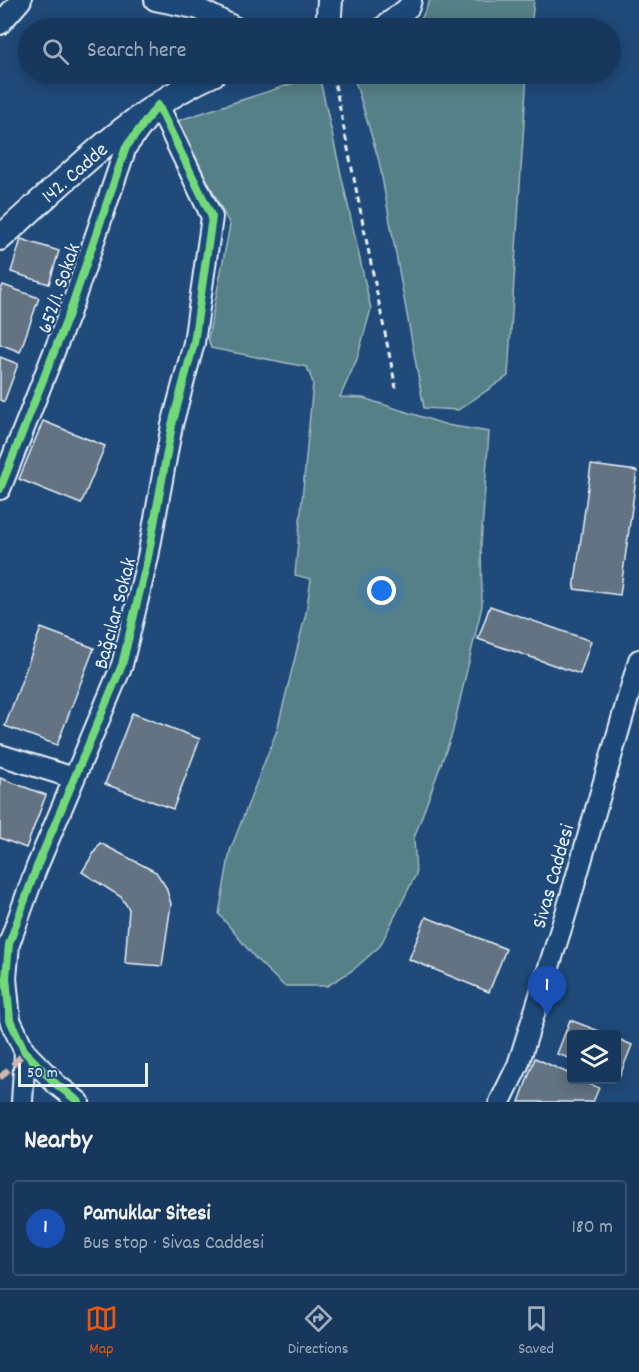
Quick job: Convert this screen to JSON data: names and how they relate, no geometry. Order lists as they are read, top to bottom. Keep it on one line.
{"streets":{"street":["142. Cadde","652/1. Sokak","Bağcılar Sokak","Sivas Caddesi"]},"crossings":[["142. Cadde","652/1. Sokak"],["142. Cadde","Bağcılar Sokak"],["652/1. Sokak","Bağcılar Sokak"]],"scale_bar":"50 m","page":{"search":"Search here","pins":"1","scale":"50 m","heading":"Nearby","list":[{"mark":"1","name":"Pamuklar Sitesi","note":"Bus stop · Sivas Caddesi","value":"180 m"}],"nav":["Map","Directions","Saved"]}}
